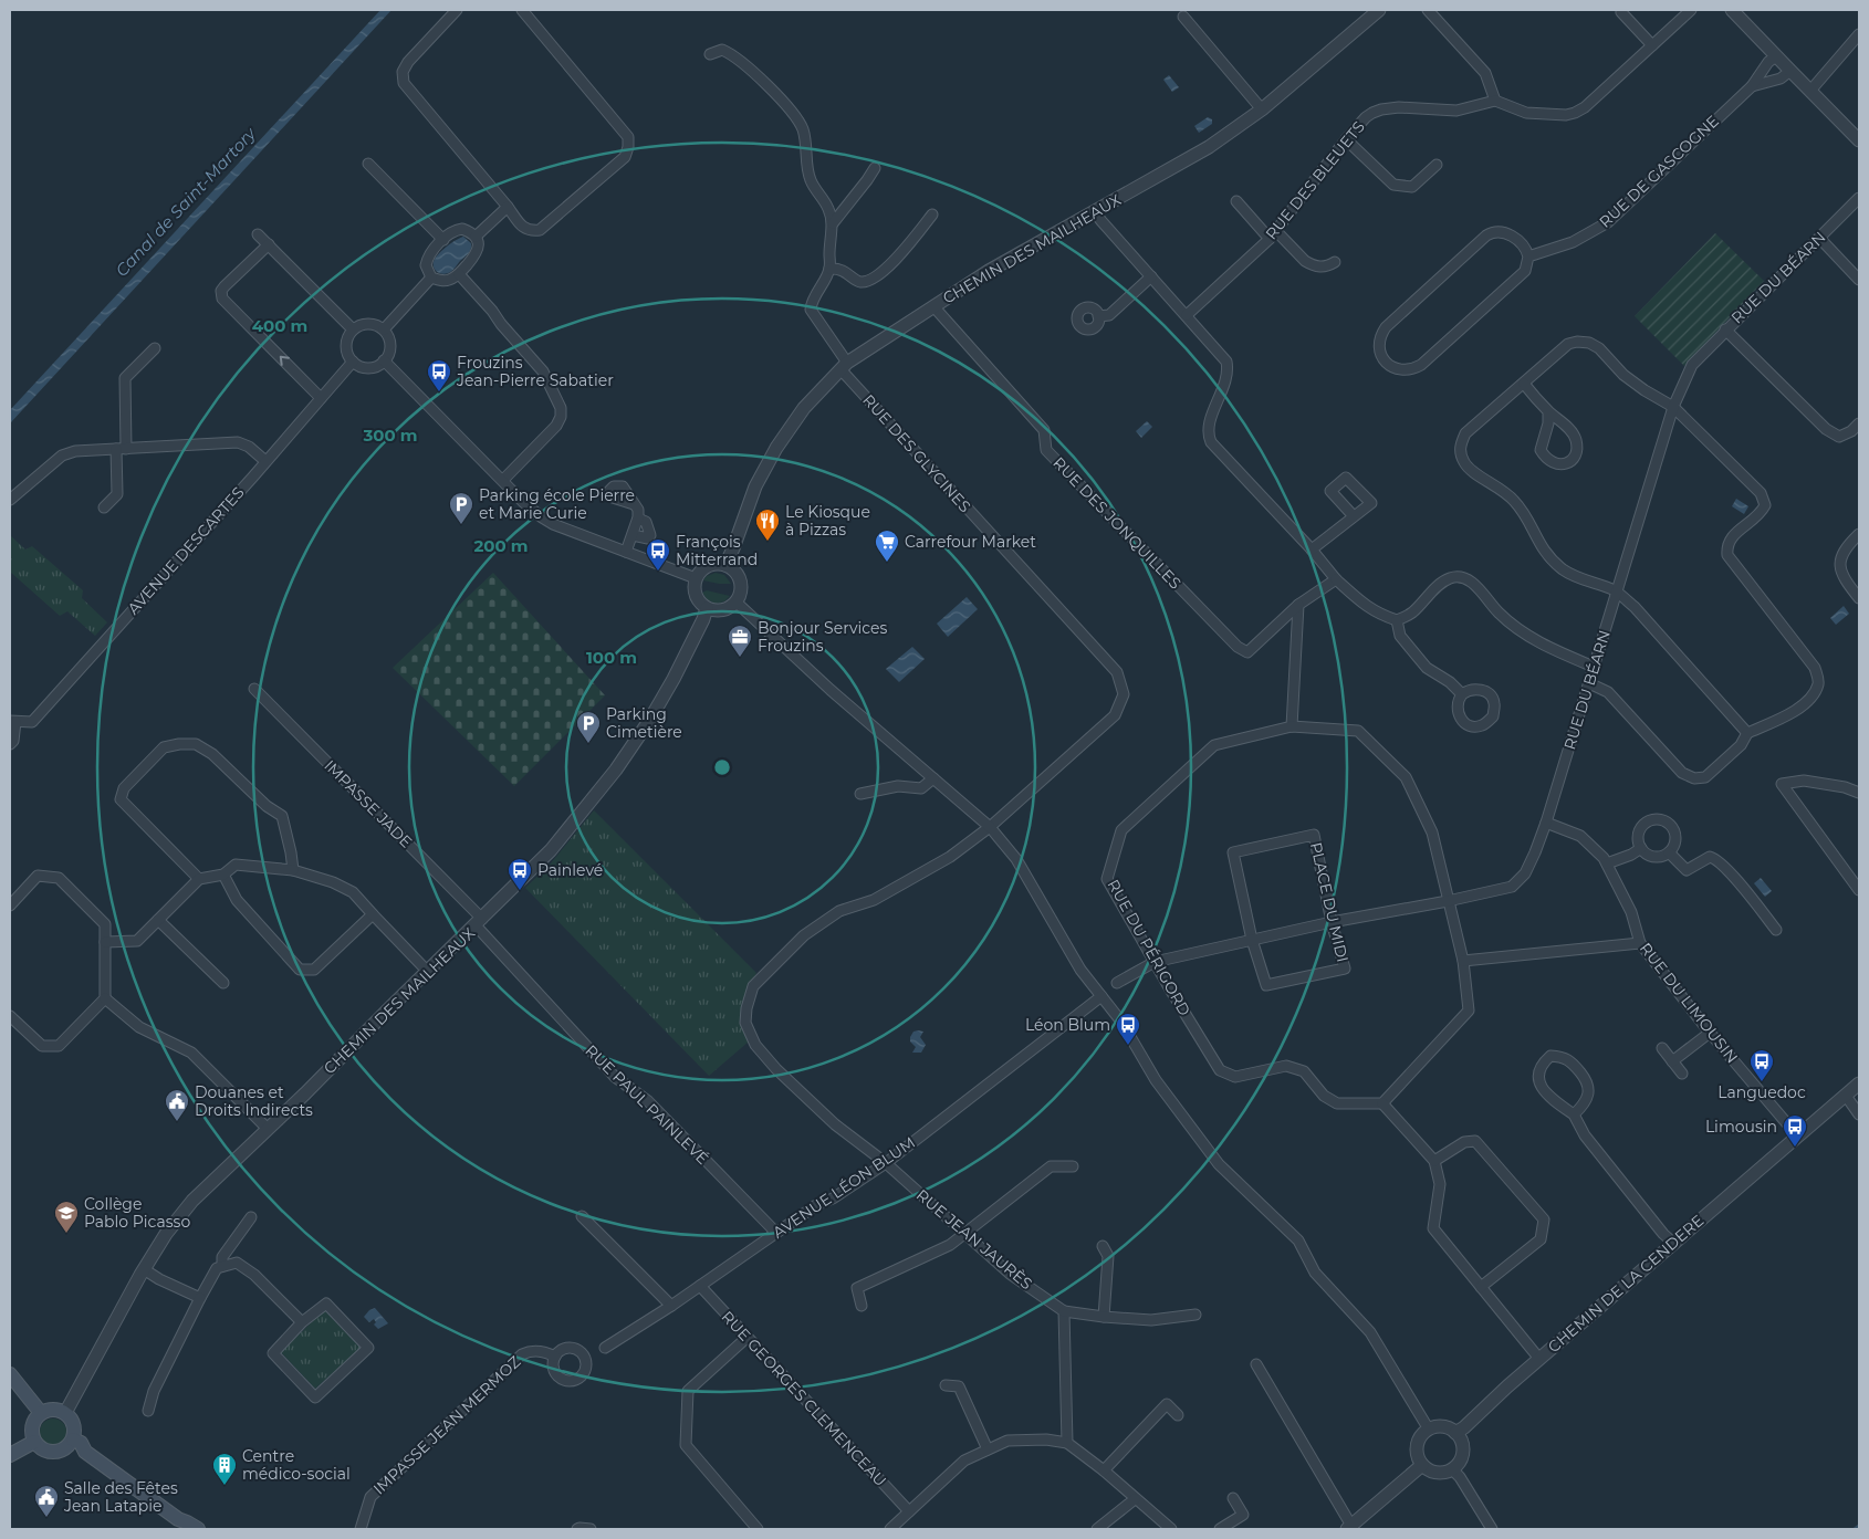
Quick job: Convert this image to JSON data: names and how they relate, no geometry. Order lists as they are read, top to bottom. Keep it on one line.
{"streets":{"street":["RUE DE GASCOGNE","RUE DES BLEUETS","CHEMIN DES MAILHEAUX","RUE DU BÉARN","RUE DES GLYCINES","RUE DES JONQUILLES","AVENUE DESCARTES","IMPASSE JADE","PLACE DU MIDI","RUE DU PÉRIGORD","RUE DU LIMOUSIN","RUE PAUL PAINLEVÉ","AVENUE LÉON BLUM","RUE JEAN JAURÈS","CHEMIN DE LA CENDERE","RUE GEORGES CLEMENCEAU","IMPASSE JEAN MERMOZ"]},"crossings":[["CHEMIN DES MAILHEAUX","RUE DES GLYCINES"],["CHEMIN DES MAILHEAUX","RUE DES JONQUILLES"],["CHEMIN DES MAILHEAUX","IMPASSE JADE"],["CHEMIN DES MAILHEAUX","RUE PAUL PAINLEVÉ"],["RUE DU BÉARN","PLACE DU MIDI"],["RUE DU BÉARN","RUE DU PÉRIGORD"],["RUE DU BÉARN","RUE DU LIMOUSIN"],["RUE DES GLYCINES","AVENUE LÉON BLUM"],["RUE DES GLYCINES","RUE JEAN JAURÈS"],["IMPASSE JADE","RUE PAUL PAINLEVÉ"],["RUE DU LIMOUSIN","CHEMIN DE LA CENDERE"],["RUE PAUL PAINLEVÉ","AVENUE LÉON BLUM"],["AVENUE LÉON BLUM","RUE JEAN JAURÈS"],["AVENUE LÉON BLUM","RUE GEORGES CLEMENCEAU"]],"water":["Canal de Saint-Martory"],"places":{"bus stop":["Frouzins Jean-Pierre Sabatier","François Mitterrand","Painlevé","Léon Blum","Languedoc","Limousin"],"parking":["Parking école Pierre et Marie Curie","Parking Cimetière"],"restaurant":["Le Kiosque à Pizzas"],"supermarket":["Carrefour Market"],"office":["Bonjour Services Frouzins"],"public building":["Douanes et Droits Indirects","Salle des Fêtes Jean Latapie"],"school or university":["Collège Pablo Picasso"],"building":["Centre médico-social"]},"rings":["400 m","300 m","200 m","100 m"]}
